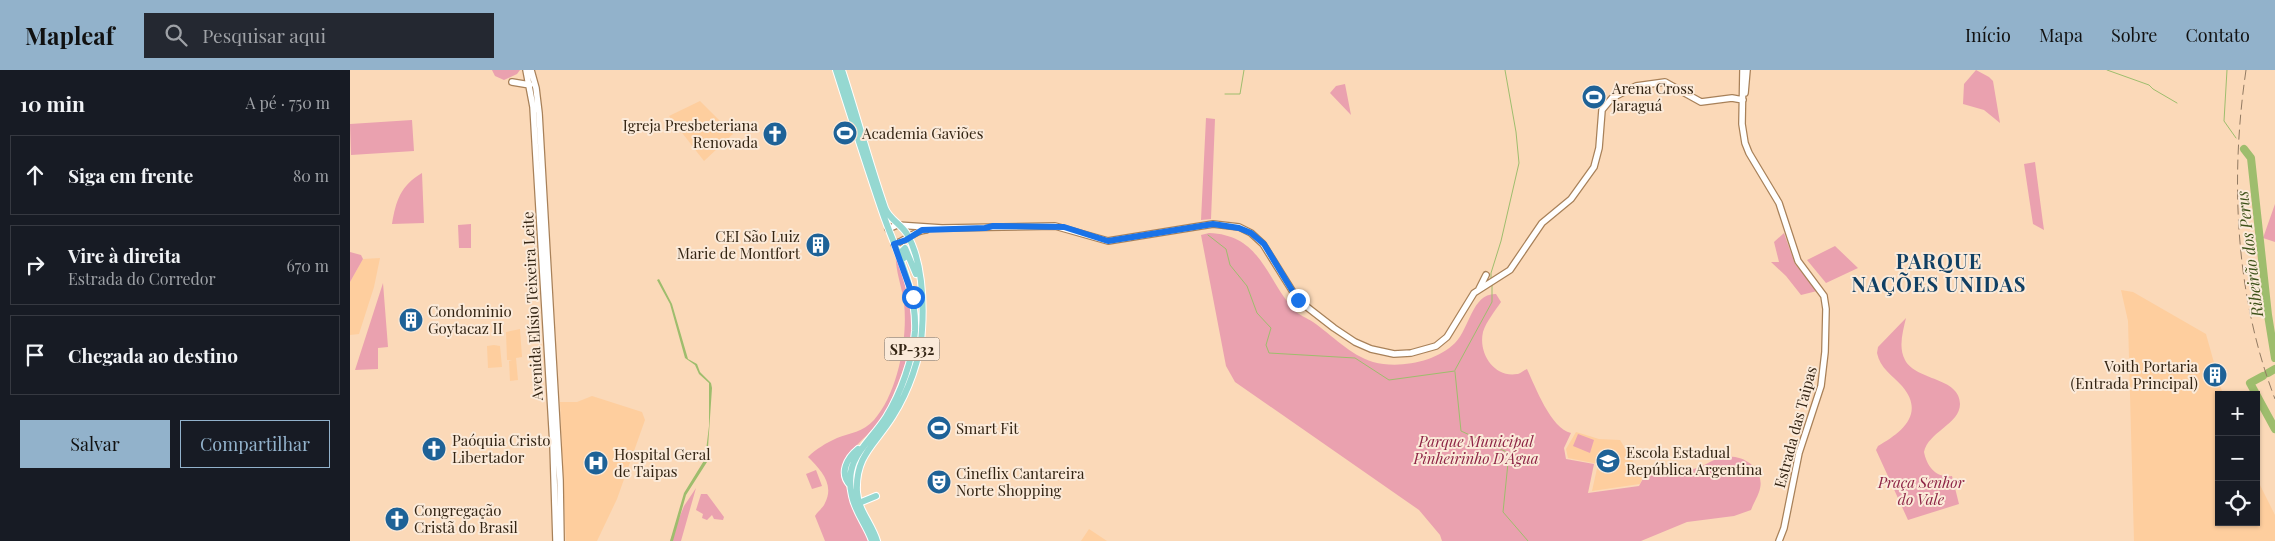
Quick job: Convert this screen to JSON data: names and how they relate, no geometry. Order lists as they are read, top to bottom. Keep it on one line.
{"streets":{"main road":["Avenida Elísio Teixeira Leite","SP-332","Estrada das Taipas"]},"districts":["PARQUE NAÇÕES UNIDAS"],"water":["Ribeirão dos Perus"],"parks":["Parque Municipal Pinheirinho D'Água","Praça Senhor do Vale"],"places":{"sports":["Arena Cross Jaraguá","Academia Gaviões","Smart Fit"],"church":["Igreja Presbeteriana Renovada","Paóquia Cristo Libertador","Congregação Cristã do Brasil"],"building":["CEI São Luiz Marie de Montfort","Condominio Goytacaz II","Voith Portaria (Entrada Principal)"],"school or university":["Escola Estadual República Argentina"],"hospital":["Hospital Geral de Taipas"],"theatre":["Cineflix Cantareira Norte Shopping"]},"page":{"header":"Mapleaf","search":"Pesquisar aqui","nav":["Início","Mapa","Sobre","Contato"],"heading":["10 min","A pé · 750 m"],"list":[["Siga em frente","80 m"],["Vire à direita","Estrada do Corredor","670 m"],"Chegada ao destino"],"map_buttons":["+","−"],"buttons":["Salvar","Compartilhar"]}}
